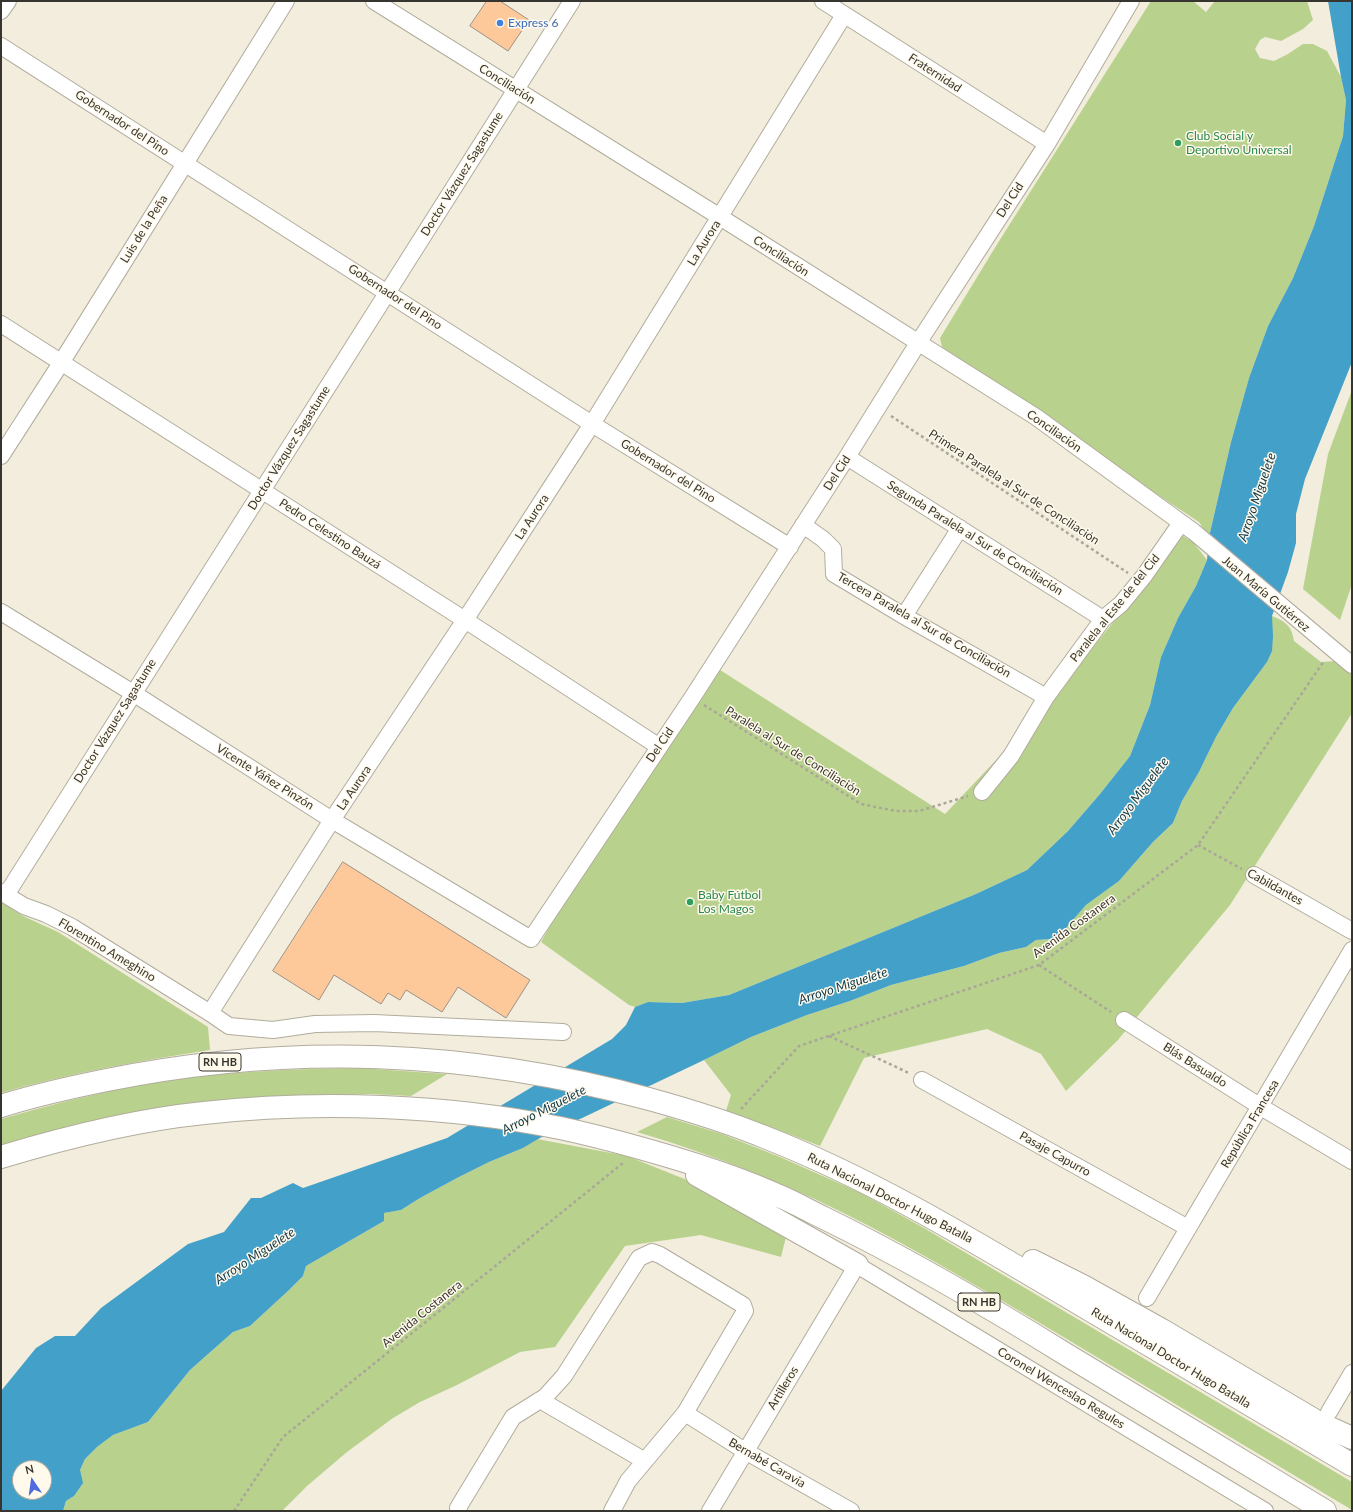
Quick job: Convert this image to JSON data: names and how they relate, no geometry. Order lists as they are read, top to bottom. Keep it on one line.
{"streets":{"highway":["RN HB","Ruta Nacional Doctor Hugo Batalla"],"street":["Fraternidad","Conciliación","Gobernador del Pino","Doctor Vázquez Sagastume","Del Cid","Luis de la Peña","La Aurora","Pedro Celestino Bauzá","Segunda Paralela al Sur de Conciliación","Juan María Gutiérrez","Paralela al Este de del Cid","Tercera Paralela al Sur de Conciliación","Vicente Yáñez Pinzón","Cabildantes","Florentino Ameghino","Blás Basualdo","República Francesa","Pasaje Capurro","Artilleros","Coronel Wenceslao Regules","Bernabé Caravia"],"path":["Primera Paralela al Sur de Conciliación","Paralela al Sur de Conciliación","Avenida Costanera"]},"crossings":[["Fraternidad","Del Cid"],["Fraternidad","La Aurora"],["Conciliación","Doctor Vázquez Sagastume"],["Conciliación","Del Cid"],["Conciliación","La Aurora"],["Conciliación","Juan María Gutiérrez"],["Conciliación","Paralela al Este de del Cid"],["Gobernador del Pino","Doctor Vázquez Sagastume"],["Gobernador del Pino","Del Cid"],["Gobernador del Pino","Luis de la Peña"],["Gobernador del Pino","La Aurora"],["Doctor Vázquez Sagastume","Pedro Celestino Bauzá"],["Doctor Vázquez Sagastume","Vicente Yáñez Pinzón"],["Doctor Vázquez Sagastume","Florentino Ameghino"],["Del Cid","Primera Paralela al Sur de Conciliación"],["Del Cid","Pedro Celestino Bauzá"],["Del Cid","Segunda Paralela al Sur de Conciliación"],["Del Cid","Tercera Paralela al Sur de Conciliación"],["Del Cid","Paralela al Sur de Conciliación"],["Del Cid","Vicente Yáñez Pinzón"],["Luis de la Peña","Pedro Celestino Bauzá"],["La Aurora","Pedro Celestino Bauzá"],["La Aurora","Vicente Yáñez Pinzón"],["La Aurora","Florentino Ameghino"],["Primera Paralela al Sur de Conciliación","Paralela al Este de del Cid"],["Segunda Paralela al Sur de Conciliación","Paralela al Este de del Cid"],["Juan María Gutiérrez","Paralela al Este de del Cid"],["Juan María Gutiérrez","Avenida Costanera"],["Paralela al Este de del Cid","Tercera Paralela al Sur de Conciliación"],["Paralela al Este de del Cid","Paralela al Sur de Conciliación"],["Cabildantes","Avenida Costanera"],["Avenida Costanera","RN HB"],["Avenida Costanera","Ruta Nacional Doctor Hugo Batalla"],["Blás Basualdo","República Francesa"],["República Francesa","Pasaje Capurro"],["Artilleros","Coronel Wenceslao Regules"],["Artilleros","Bernabé Caravia"]],"water":["Arroyo Miguelete"],"places":["Express 6","Club Social y Deportivo Universal","Baby Fútbol Los Magos"],"north":"top"}
